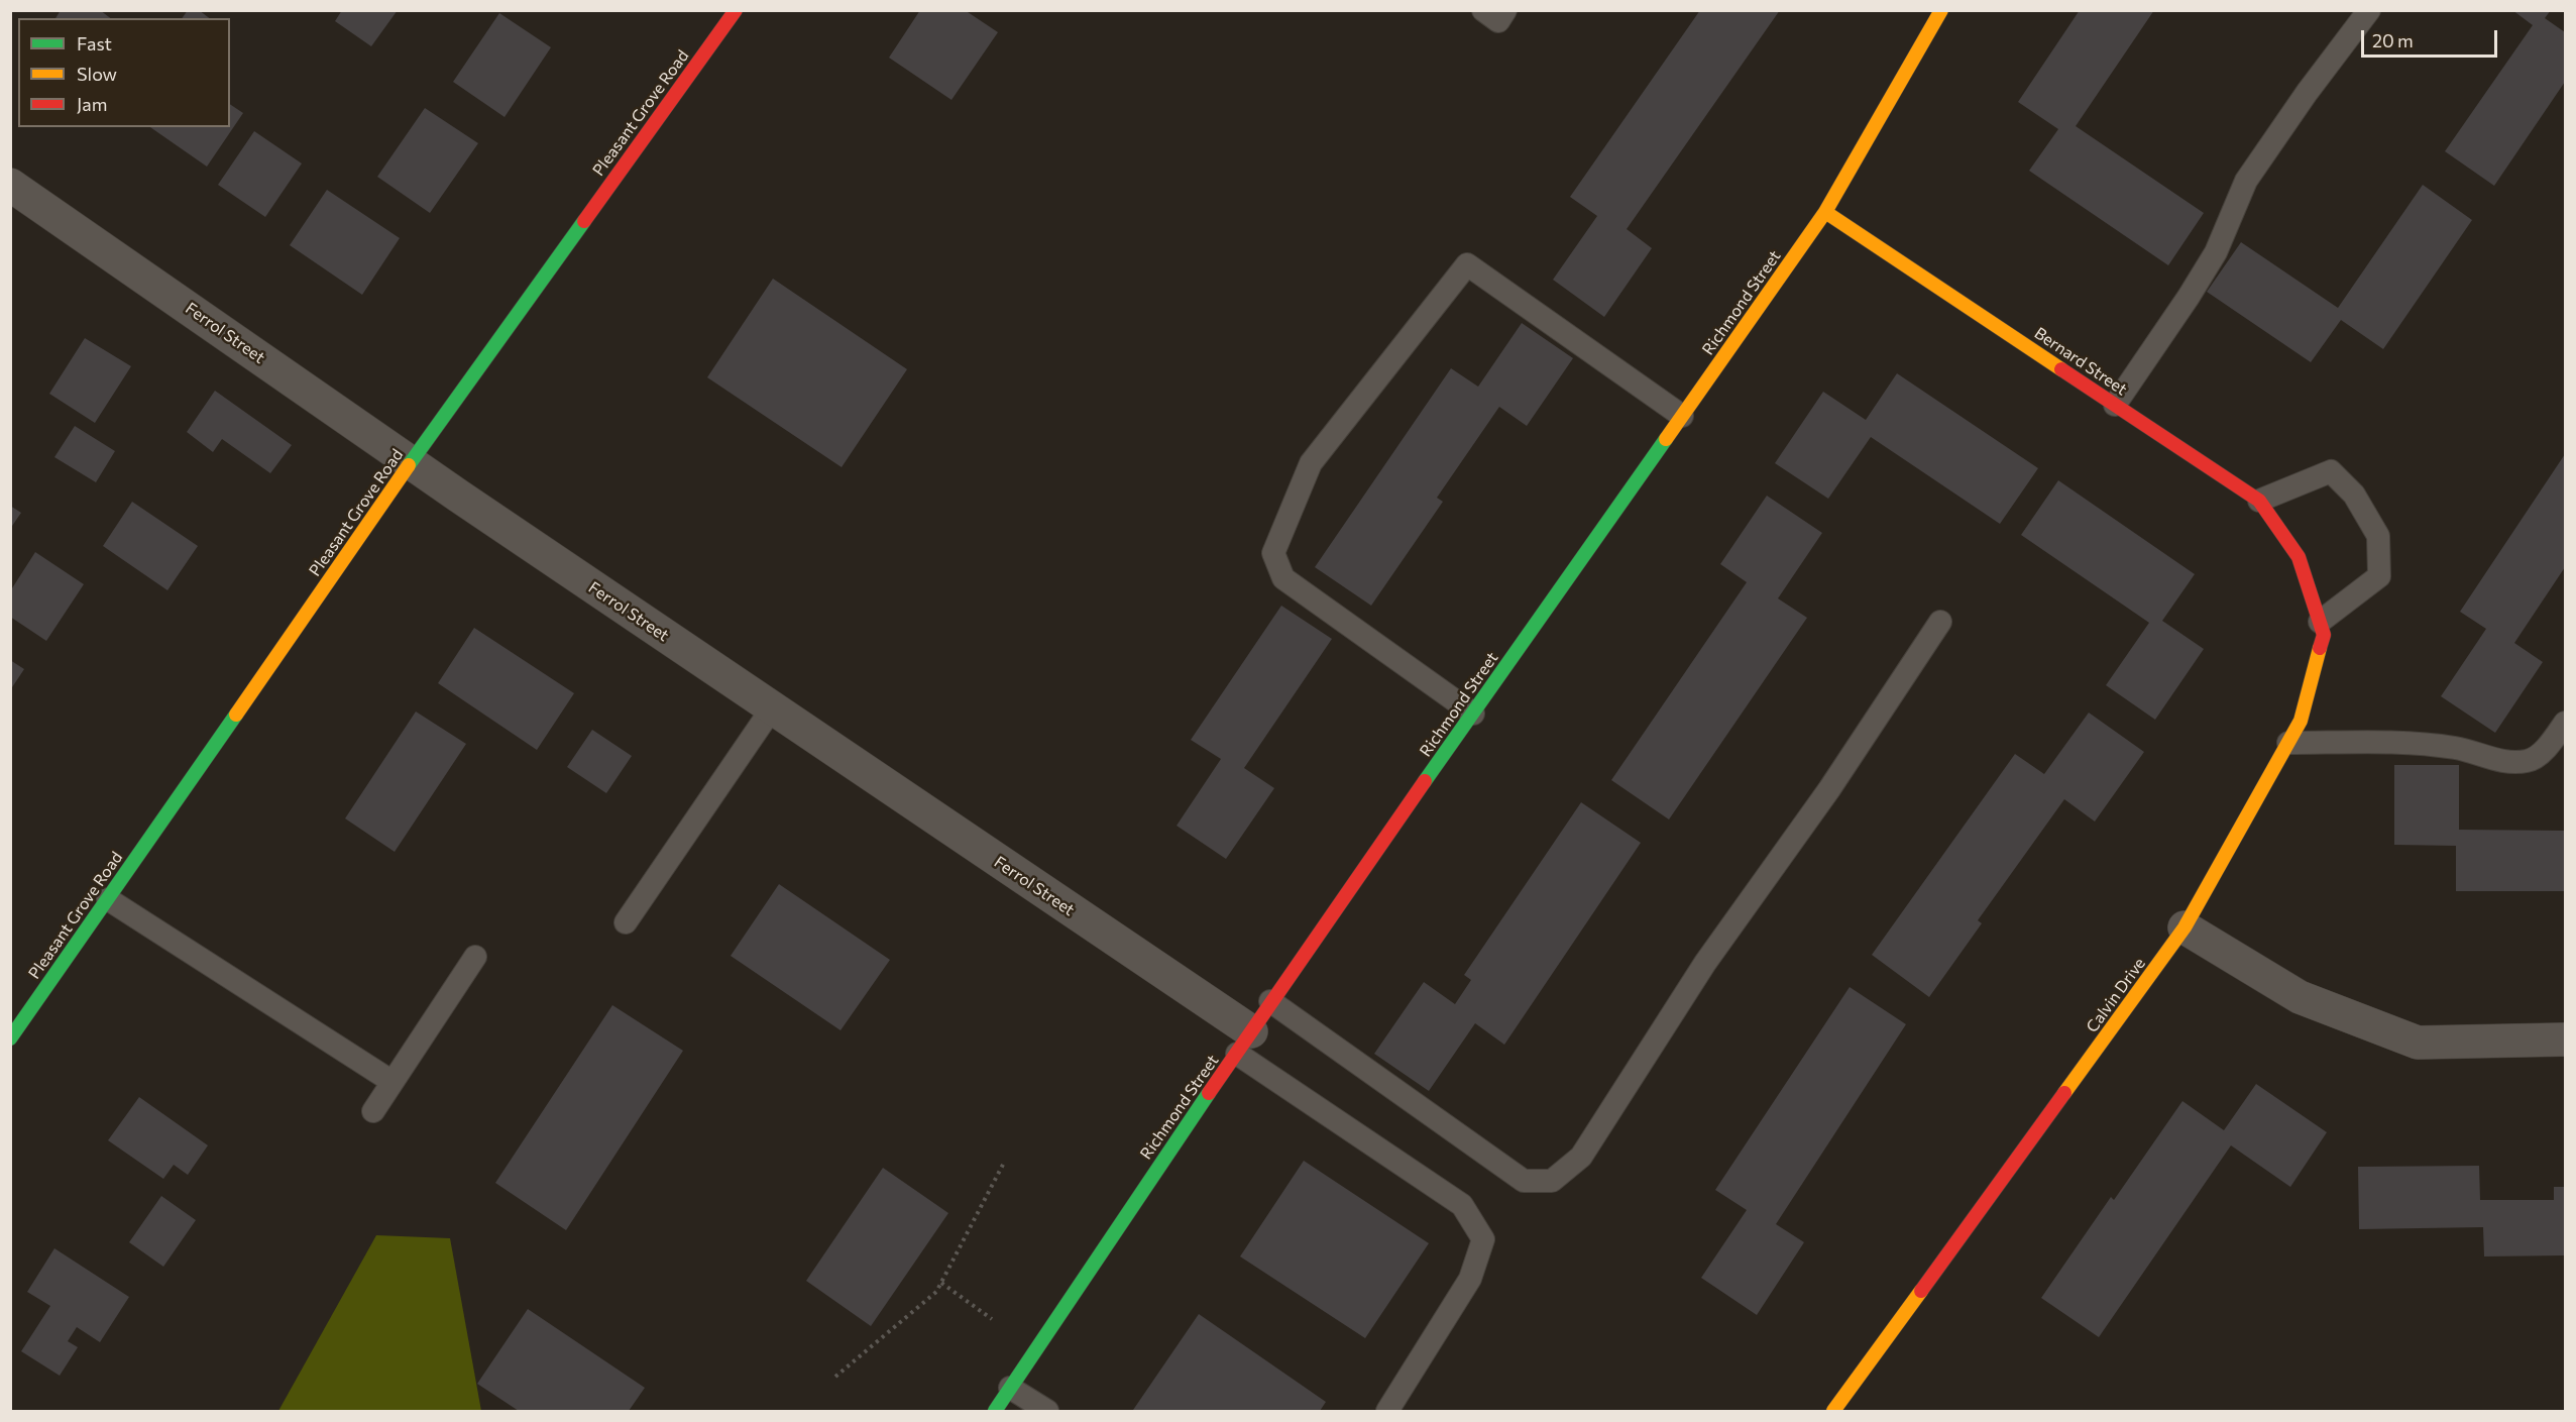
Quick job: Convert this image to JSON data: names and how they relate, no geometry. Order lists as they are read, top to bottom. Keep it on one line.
{"streets":{"street":["Pleasant Grove Road","Richmond Street","Ferrol Street","Bernard Street","Calvin Drive"]},"crossings":[["Pleasant Grove Road","Ferrol Street"],["Richmond Street","Ferrol Street"],["Richmond Street","Bernard Street"],["Bernard Street","Calvin Drive"]],"legend":["Fast","Slow","Jam"],"scale_bar":"20 m"}
